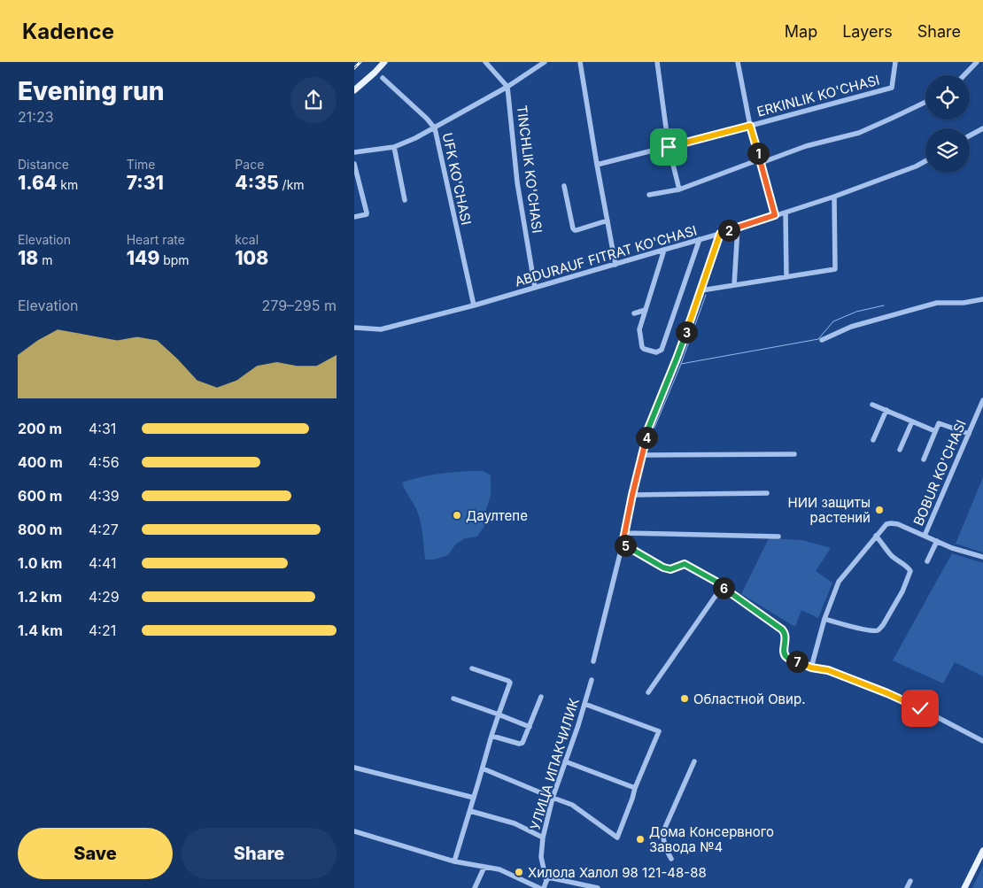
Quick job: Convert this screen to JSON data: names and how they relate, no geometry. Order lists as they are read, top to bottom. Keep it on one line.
{"streets":{"street":["ERKINLIK KO'CHASI","TINCHLIK KO'CHASI","UFK KO'CHASI","ABDURAUF FITRAT KO'CHASI","BOBUR KO'CHASI","УЛИЦА ИПАКЧИЛИК"]},"crossings":[["TINCHLIK KO'CHASI","ABDURAUF FITRAT KO'CHASI"],["UFK KO'CHASI","ABDURAUF FITRAT KO'CHASI"]],"places":["НИИ защиты растений","Даултепе","Областной Овир.","Дома Консервного Завода №4","Хилола Халол 98 121-48-88"],"page":{"header":"Kadence","nav":["Map","Layers","Share"],"heading":["Evening run","21:23"],"stats":[["Distance","1.64 km"],["Time","7:31"],["Pace","4:35 /km"],["Elevation","18 m"],["Heart rate","149 bpm"],["kcal","108"]],"pins":["1","2","3","4","5","6","7"],"chart":["Elevation","279–295 m"],"list":[{"name":"200 m","note":"4:31"},{"name":"400 m","note":"4:56"},{"name":"600 m","note":"4:39"},{"name":"800 m","note":"4:27"},{"name":"1.0 km","note":"4:41"},{"name":"1.2 km","note":"4:29"},{"name":"1.4 km","note":"4:21"}],"buttons":["Save","Share"]}}
